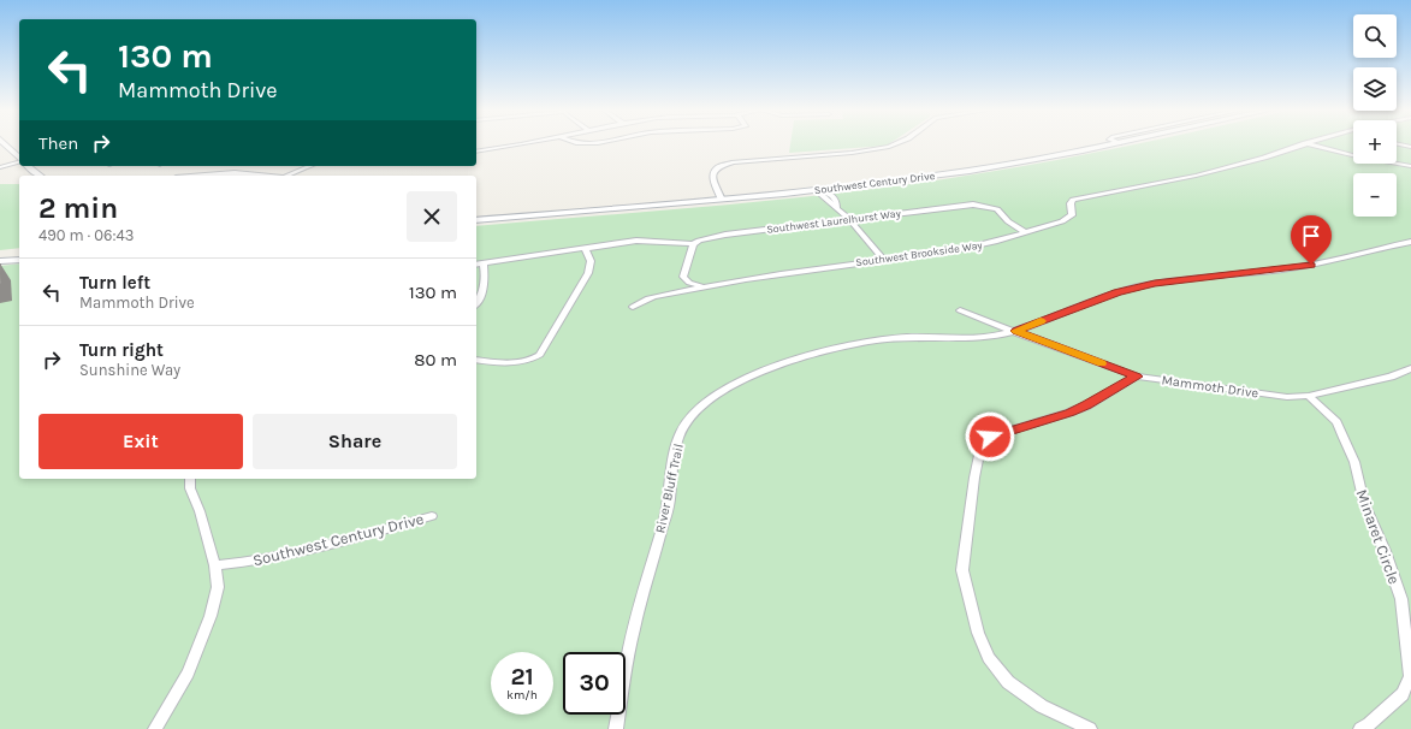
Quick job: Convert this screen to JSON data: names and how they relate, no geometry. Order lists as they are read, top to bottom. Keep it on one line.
{"streets":{"main road":["Southwest Century Drive"],"street":["Southwest Laurelhurst Way","Southwest Brookside Way","Mammoth Drive","River Bluff Trail","Minaret Circle"]},"crossings":[["Southwest Laurelhurst Way","Southwest Brookside Way"],["Mammoth Drive","River Bluff Trail"],["Mammoth Drive","Minaret Circle"]],"page":{"map_buttons":["+","−"],"turn":["130 m","Mammoth Drive"],"then":"Then","heading":["2 min","490 m · 06:43"],"list":[{"name":"Turn left","note":"Mammoth Drive","value":"130 m"},{"name":"Turn right","note":"Sunshine Way","value":"80 m"}],"buttons":["Exit","Share"],"speed":"21 km/h","limit":"30"}}
